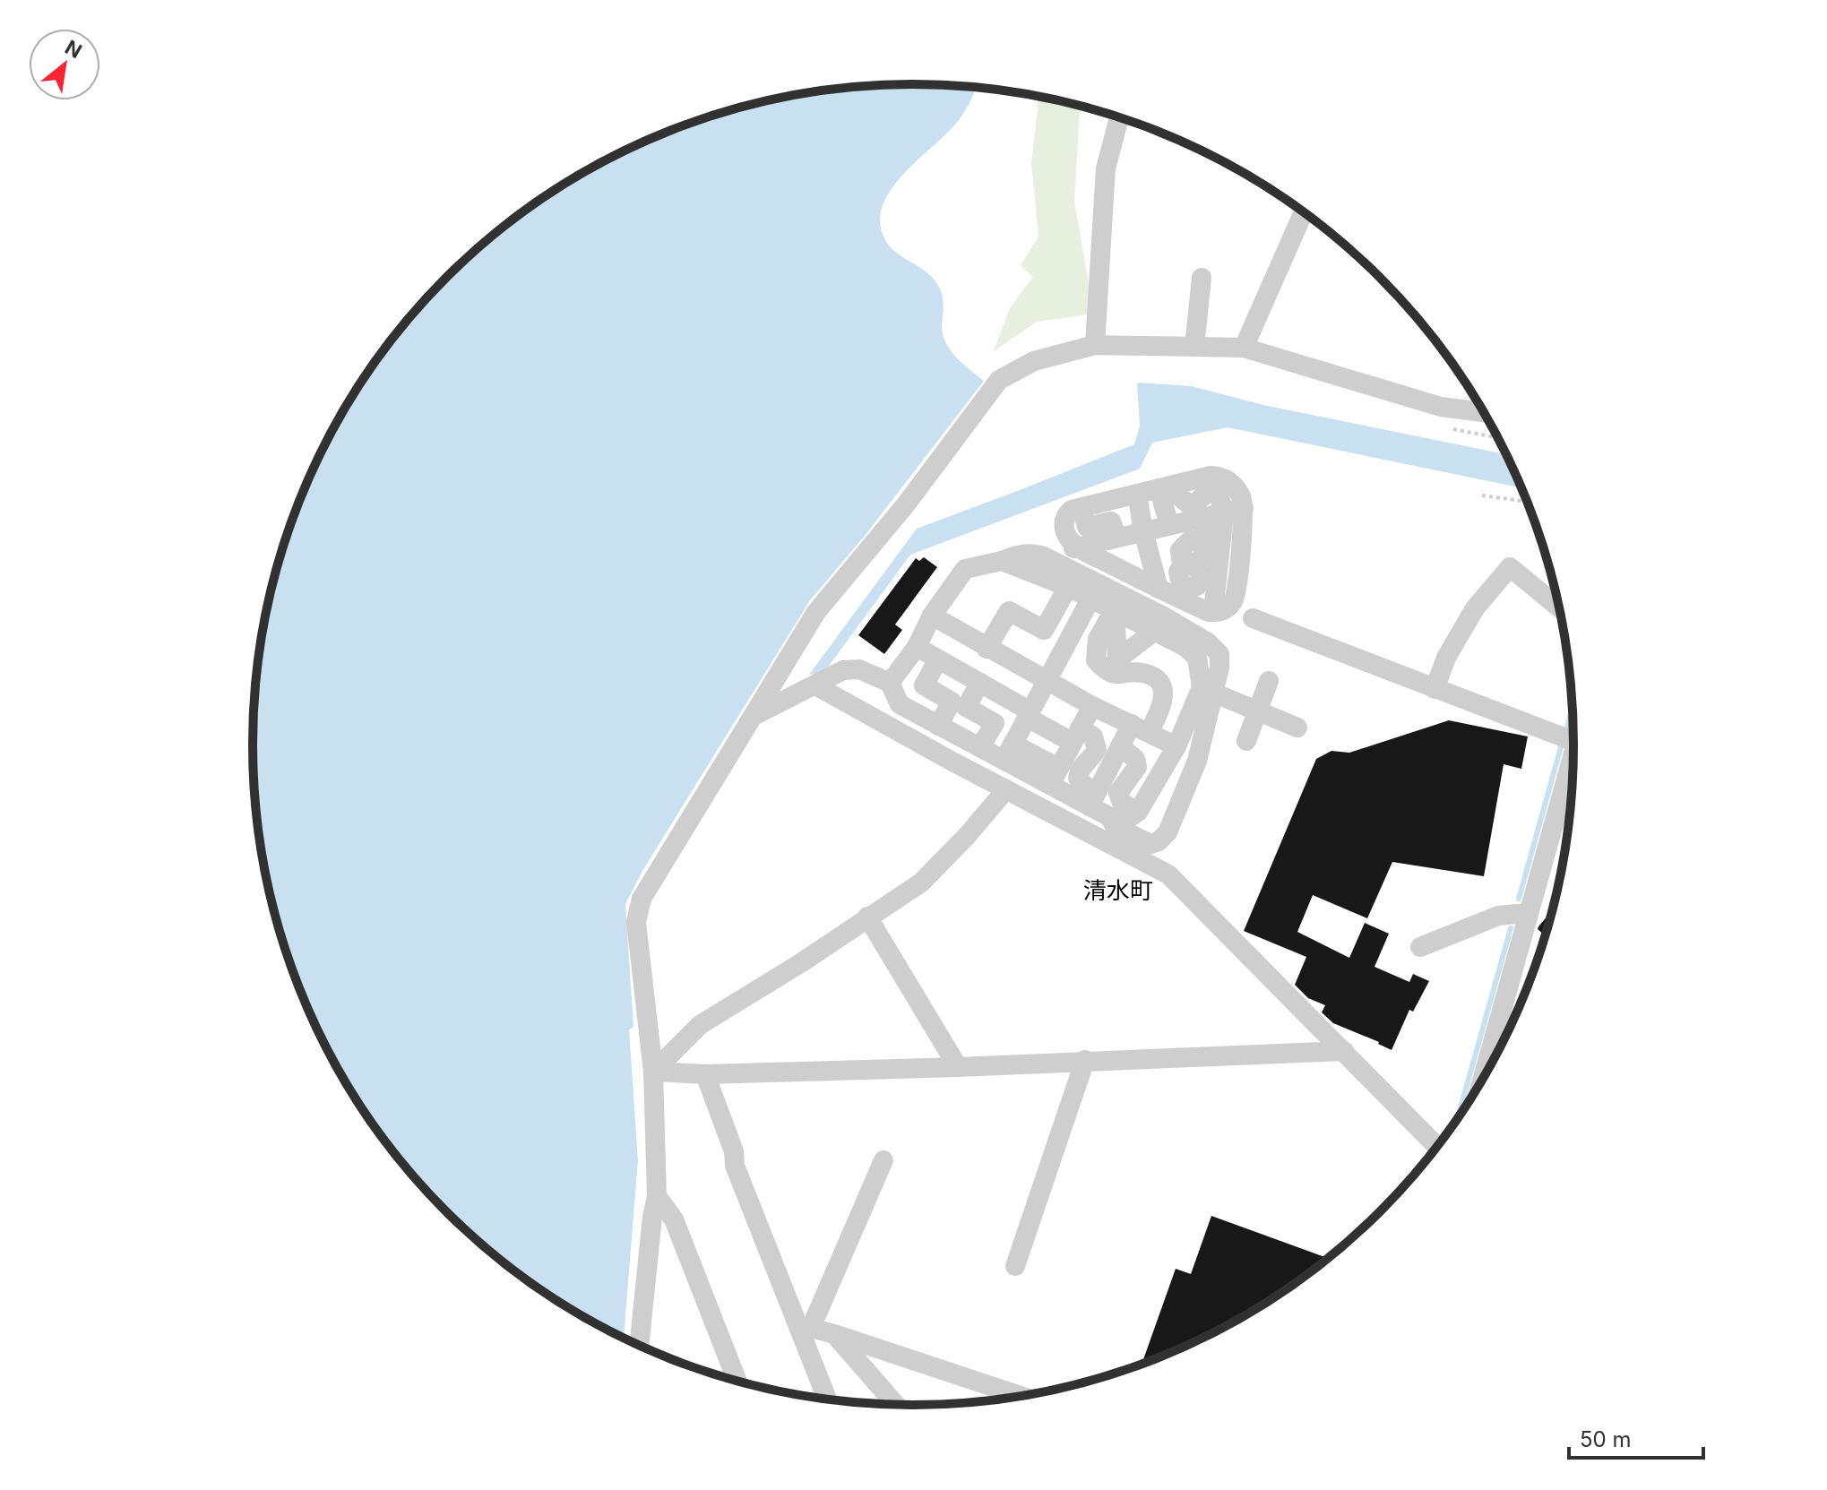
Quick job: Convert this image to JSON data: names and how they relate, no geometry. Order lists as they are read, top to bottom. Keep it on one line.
{"districts":["清水町"],"scale_bar":"50 m","north":"top right"}
